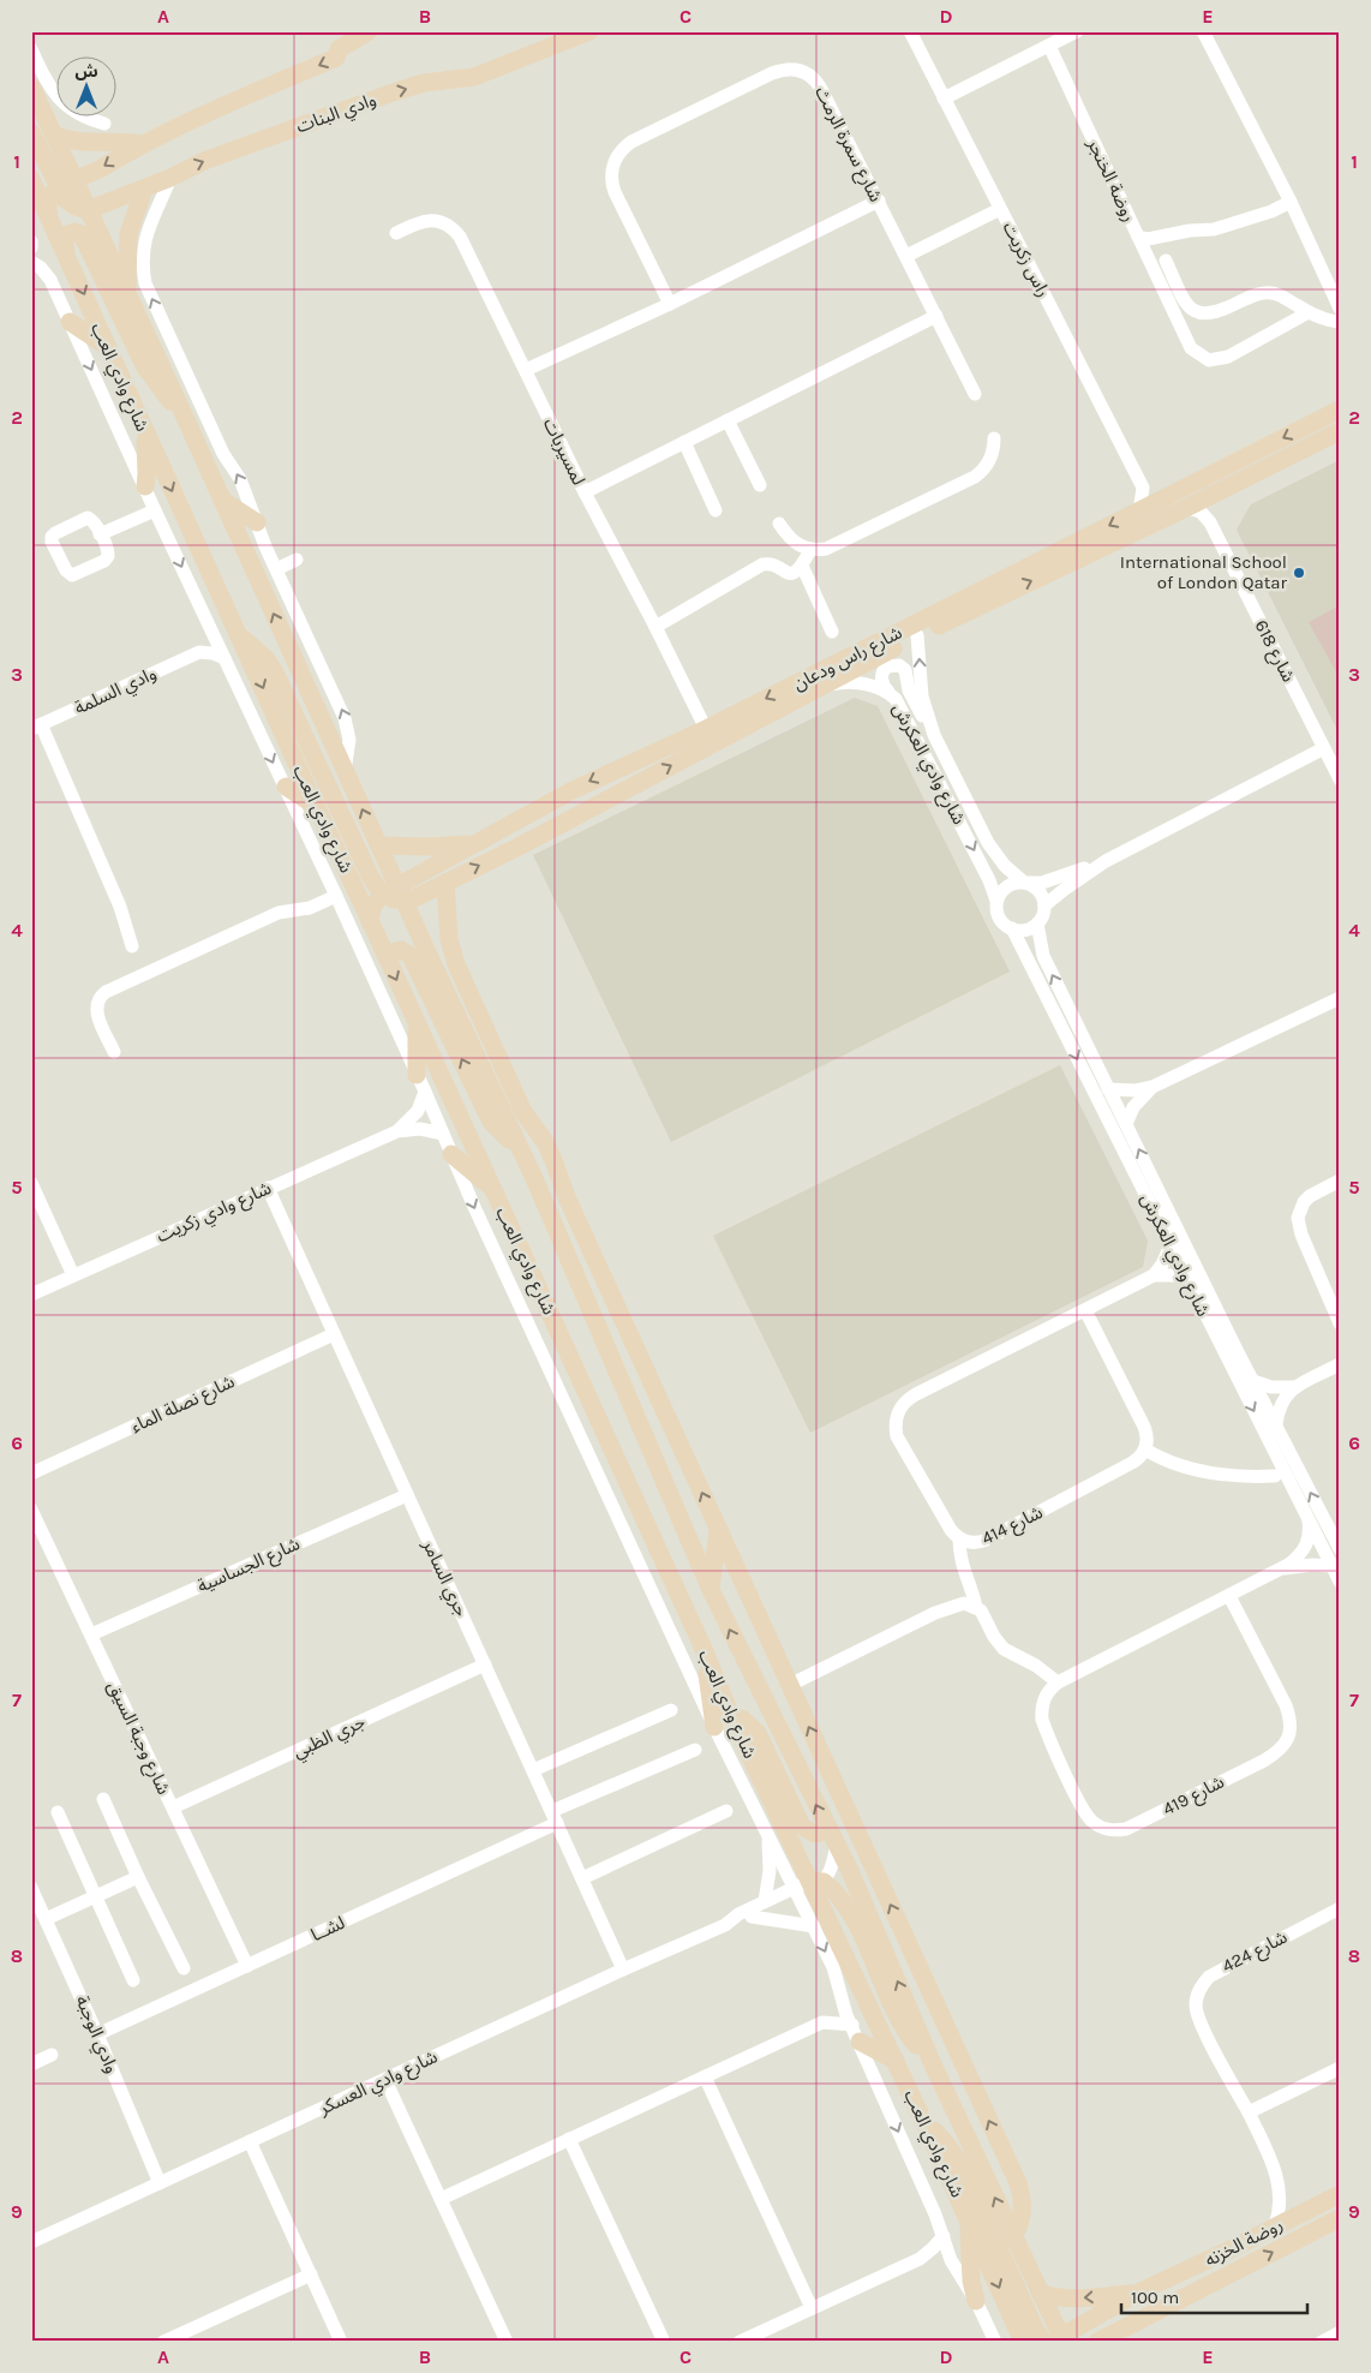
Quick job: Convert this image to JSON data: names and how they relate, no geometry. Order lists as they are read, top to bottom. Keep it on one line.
{"streets":{"street":["وادي البنات","شارع سمرة الرمث","روضة الخنجر","راس زكريت","شارع وادي العب","لمسيربات","شارع 618","شارع راس ودعان","وادي السلمة","شارع وادي العكرش","شارع وادي زكريت","شارع نصلة الماء","شارع 414","شارع الجساسية","جري السامر","جري الظبي","شارع وجبة السيق","شارع 419","لشــا","شارع 424","وادي الوجبة","شارع وادي العسكر","روضة الخزنه"]},"crossings":[["وادي البنات","شارع وادي العب"],["شارع وادي العب","شارع راس ودعان"],["شارع وادي العب","شارع وادي العسكر"],["شارع وادي العب","روضة الخزنه"],["لمسيربات","شارع راس ودعان"],["شارع راس ودعان","شارع وادي العكرش"],["شارع وادي العكرش","شارع 414"],["شارع وادي زكريت","جري السامر"],["شارع نصلة الماء","جري السامر"],["شارع الجساسية","جري السامر"],["شارع الجساسية","شارع وجبة السيق"],["جري السامر","جري الظبي"],["جري السامر","لشــا"],["جري السامر","شارع وادي العسكر"],["جري الظبي","شارع وجبة السيق"],["شارع وجبة السيق","لشــا"],["لشــا","وادي الوجبة"],["شارع 424","روضة الخزنه"],["وادي الوجبة","شارع وادي العسكر"]],"places":["International School of London Qatar"],"scale_bar":"100 m","north":"top","grid":{"columns":["A","B","C","D","E"],"rows":["1","2","3","4","5","6","7","8","9"]}}
